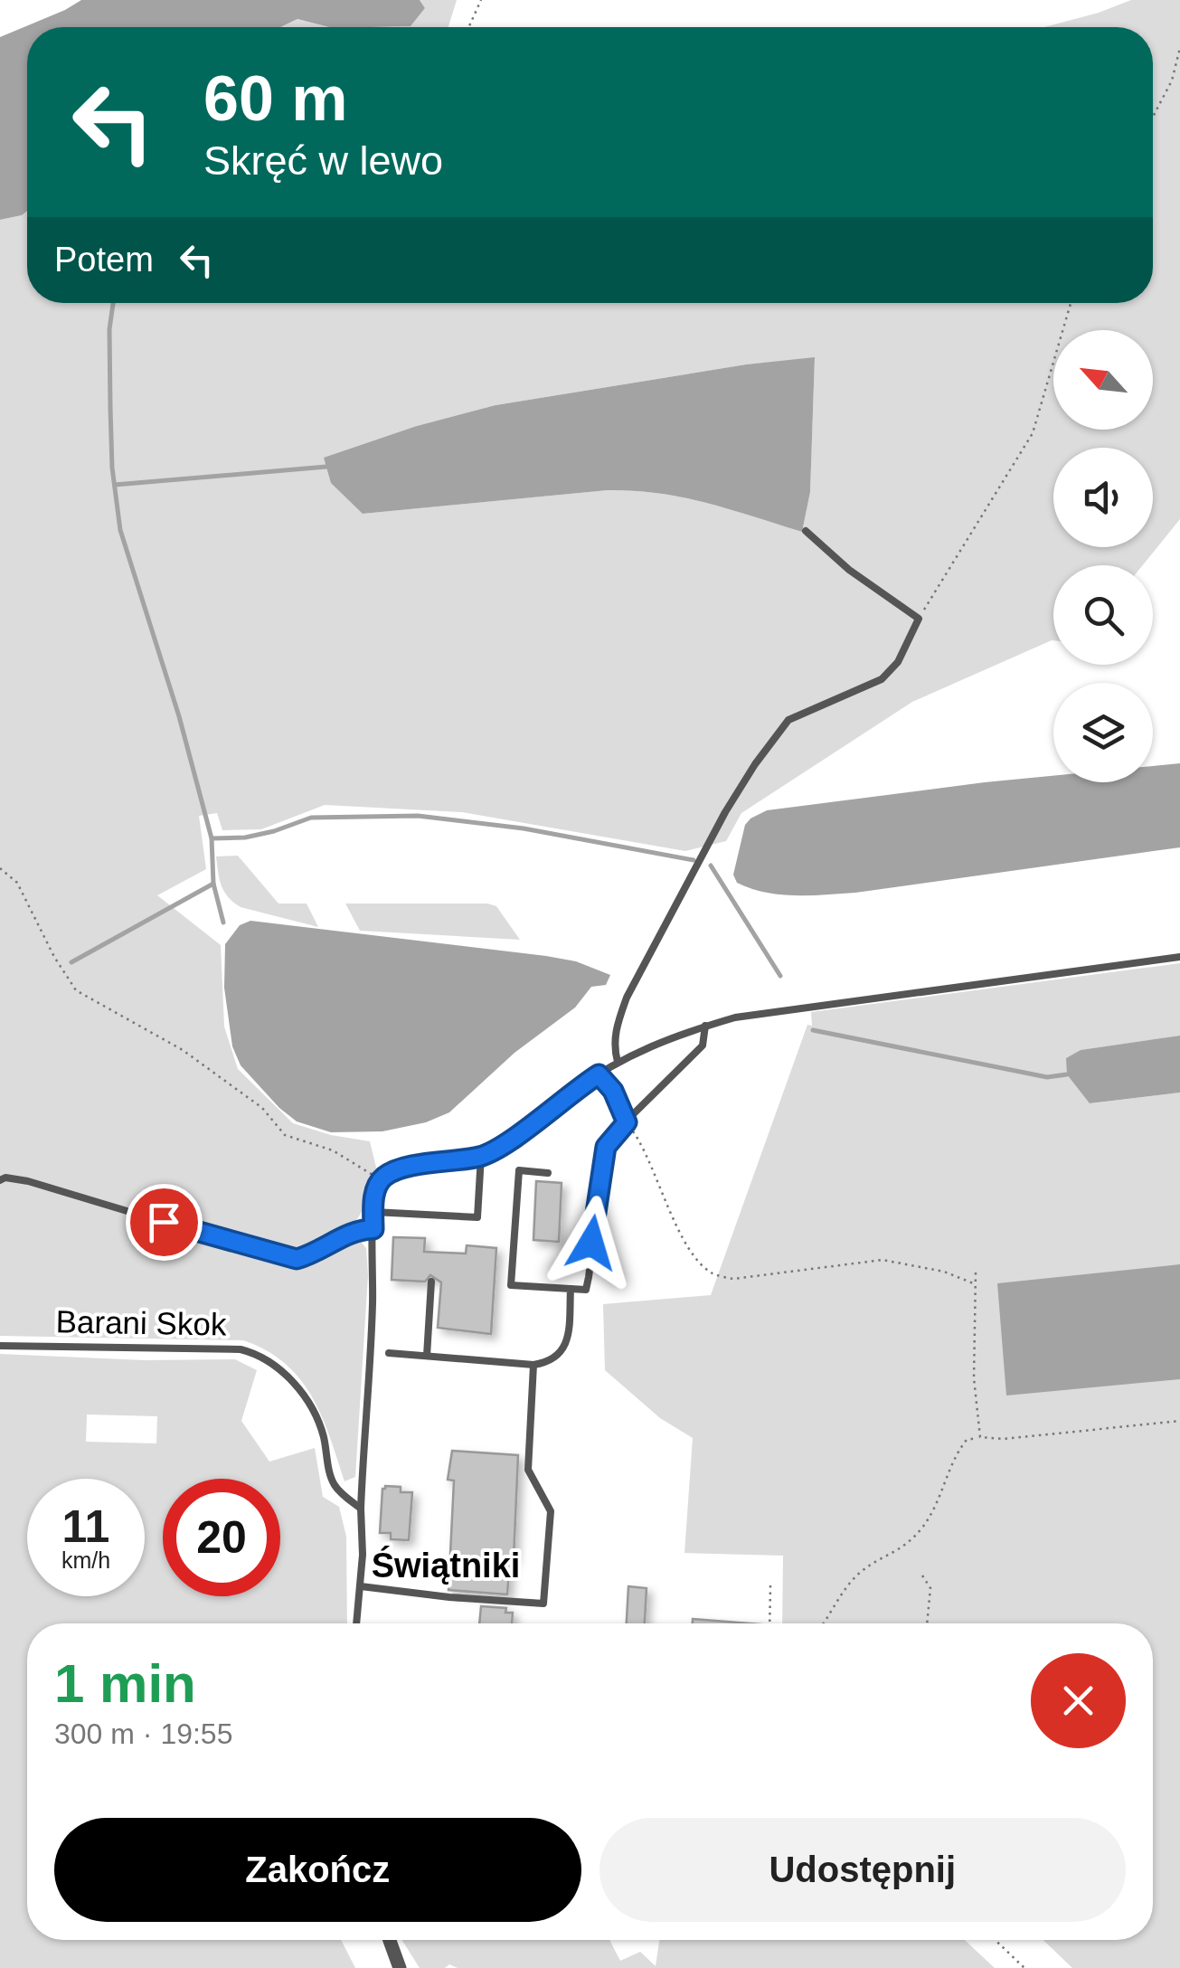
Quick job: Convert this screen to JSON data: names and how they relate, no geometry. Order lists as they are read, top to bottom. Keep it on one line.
{"streets":{"lane":["Barani Skok"]},"districts":["Świątniki"],"north":"top left","page":{"turn":["60 m","Skręć w lewo"],"then":"Potem","speed":"11 km/h","limit":"20","heading":["1 min","300 m · 19:55"],"buttons":["Zakończ","Udostępnij"]}}
